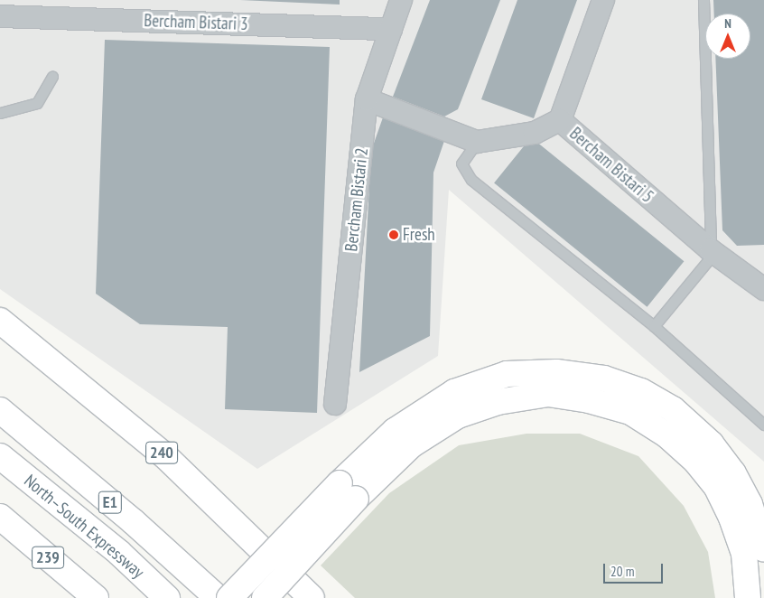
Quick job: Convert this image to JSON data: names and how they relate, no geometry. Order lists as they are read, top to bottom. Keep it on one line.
{"streets":{"main road":["240","E1","North–South Expressway","239"],"street":["Bercham Bistari 3","Bercham Bistari 5","Bercham Bistari 2"]},"crossings":[["Bercham Bistari 3","Bercham Bistari 2"]],"places":["Fresh"],"scale_bar":"20 m","north":"top"}
